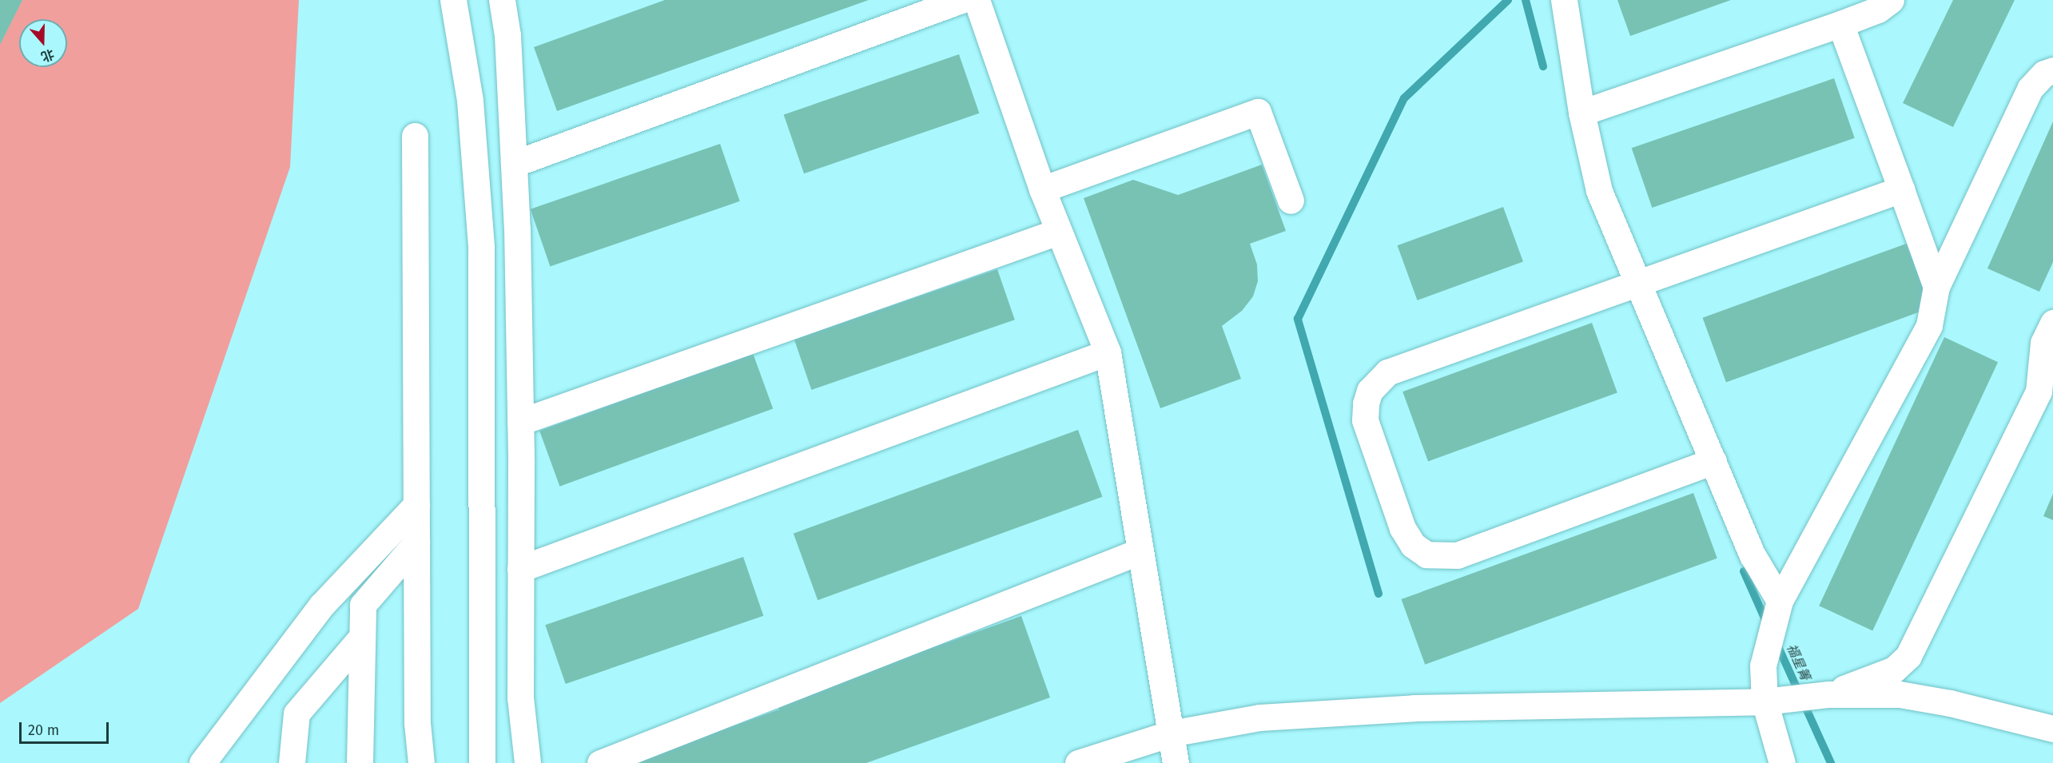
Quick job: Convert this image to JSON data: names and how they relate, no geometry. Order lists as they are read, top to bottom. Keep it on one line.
{"water":["福星箐"],"scale_bar":"20 m","north":"bottom"}
